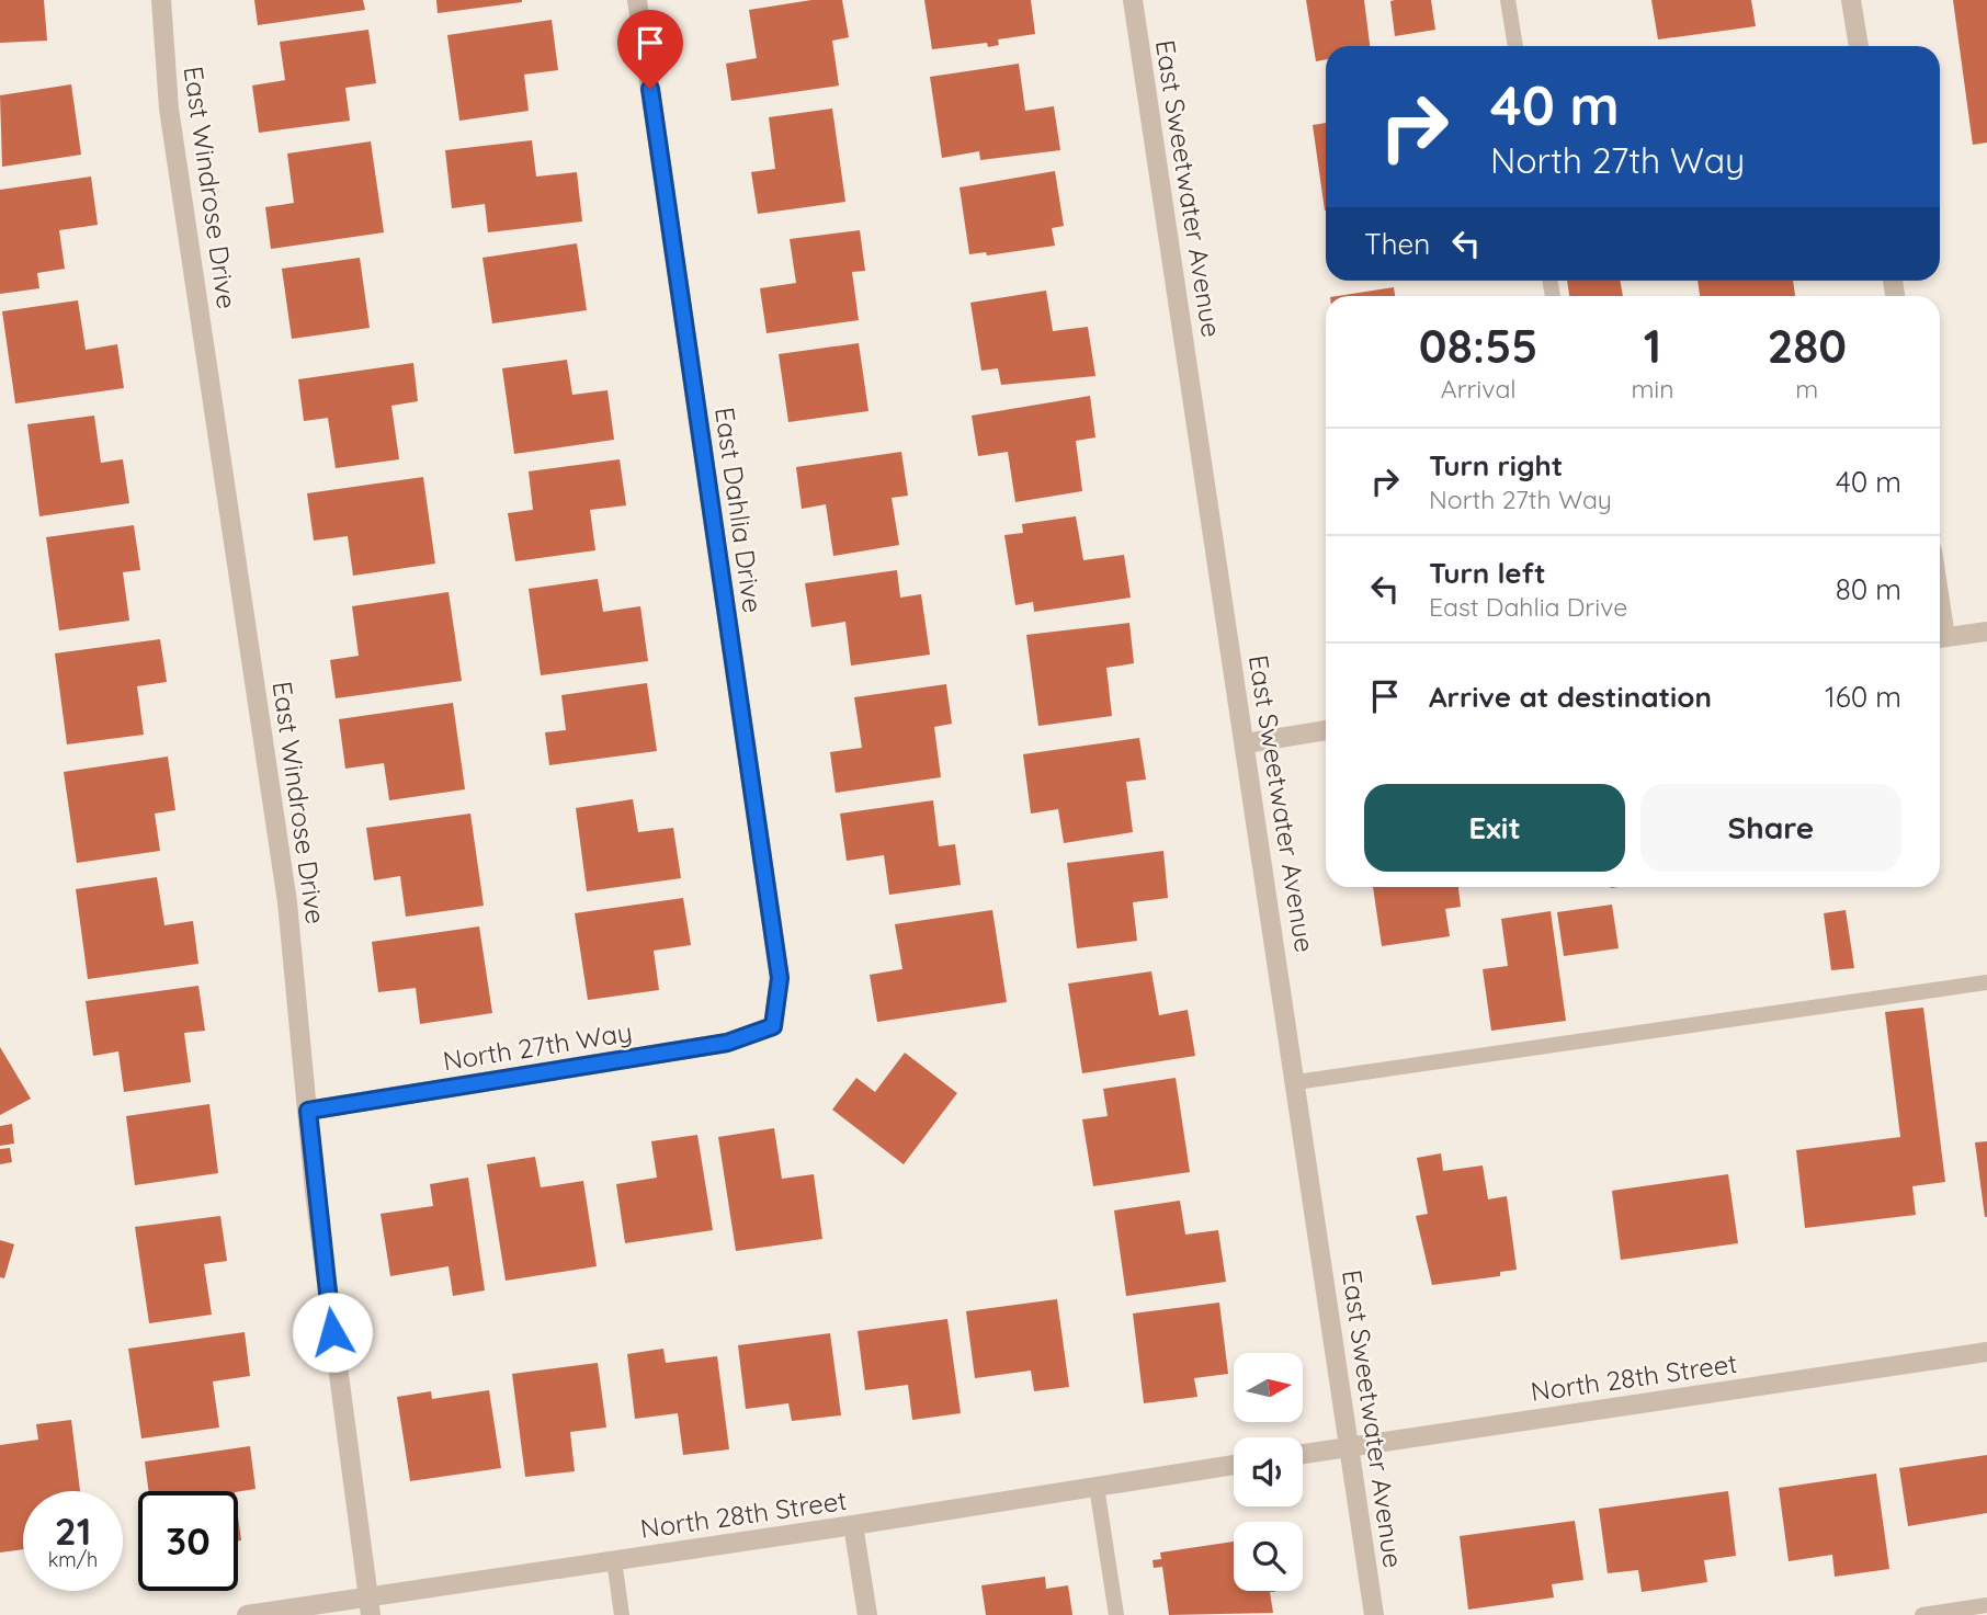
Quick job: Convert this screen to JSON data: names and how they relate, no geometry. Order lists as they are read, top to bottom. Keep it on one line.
{"streets":{"street":["East Windrose Drive","East Sweetwater Avenue","East Dahlia Drive","North 27th Way","North 28th Street"]},"crossings":[["East Windrose Drive","North 27th Way"],["East Windrose Drive","North 28th Street"],["East Sweetwater Avenue","North 28th Street"],["East Dahlia Drive","North 27th Way"]],"north":"right","page":{"turn":["40 m","North 27th Way"],"then":"Then","eta":["08:55","Arrival","1","min","280","m"],"list":[{"name":"Turn right","note":"North 27th Way","value":"40 m"},{"name":"Turn left","note":"East Dahlia Drive","value":"80 m"},{"name":"Arrive at destination","value":"160 m"}],"buttons":["Exit","Share"],"speed":"21 km/h","limit":"30"}}
